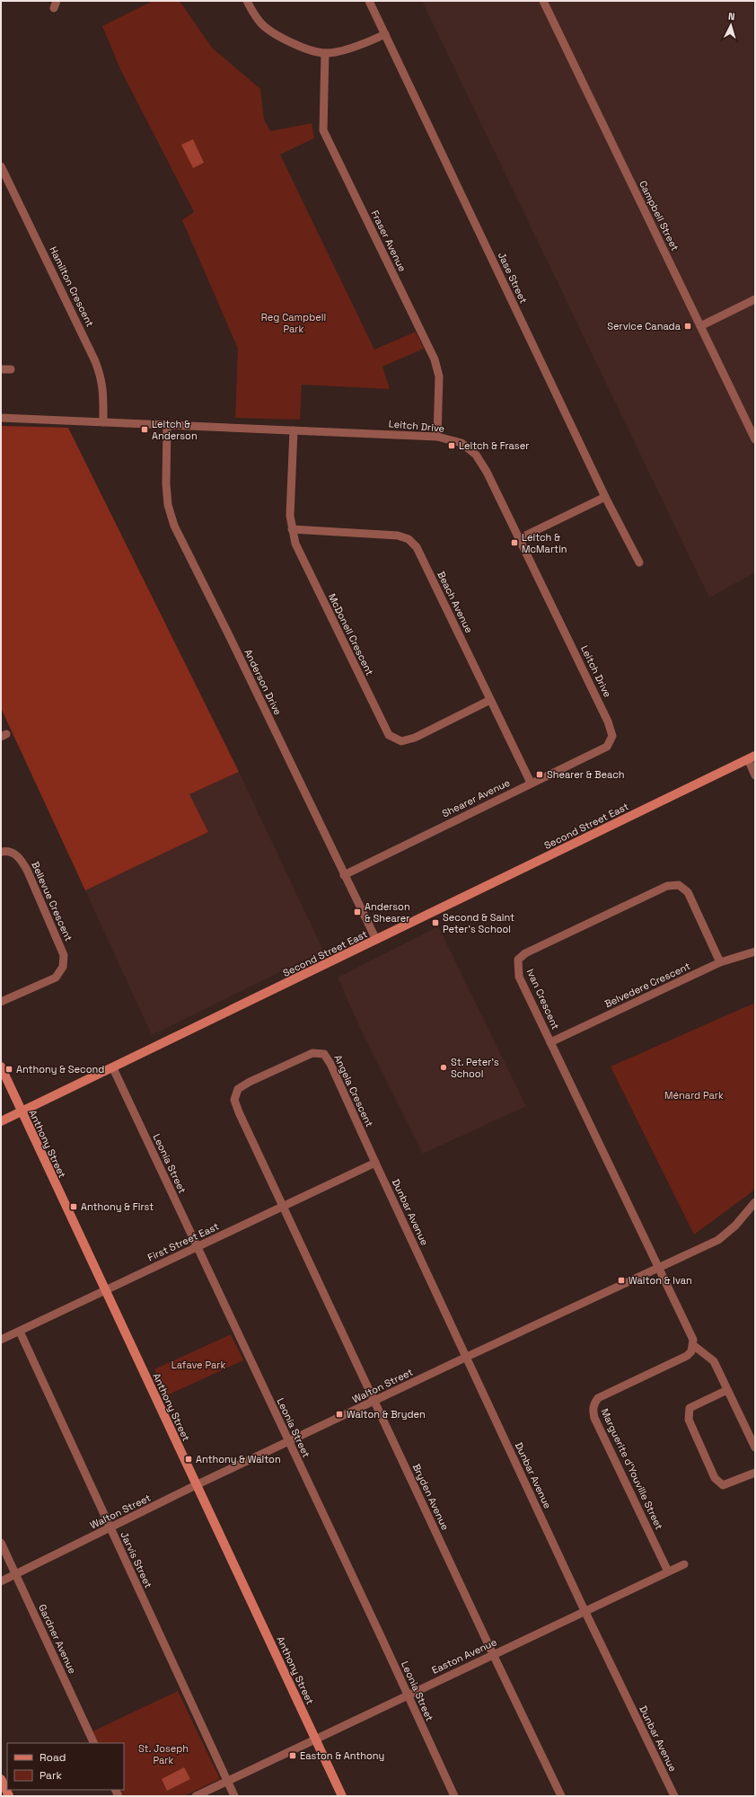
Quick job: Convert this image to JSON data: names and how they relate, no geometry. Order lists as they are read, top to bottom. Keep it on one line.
{"streets":{"main road":["Second Street East","Anthony Street"],"street":["Campbell Street","Fraser Avenue","Jase Street","Hamilton Crescent","Leitch Drive","Beach Avenue","McDonell Crescent","Anderson Drive","Shearer Avenue","Bellevue Crescent","Belvedere Crescent","Ivan Crescent","Angela Crescent","Leonia Street","Dunbar Avenue","First Street East","Walton Street","Marguerite d'Youville Street","Bryden Avenue","Jarvis Street","Gardner Avenue","Easton Avenue"]},"crossings":[["Fraser Avenue","Leitch Drive"],["Hamilton Crescent","Leitch Drive"],["Leitch Drive","McDonell Crescent"],["Leitch Drive","Anderson Drive"],["Leitch Drive","Shearer Avenue"],["Beach Avenue","McDonell Crescent"],["Beach Avenue","Shearer Avenue"],["Anderson Drive","Shearer Avenue"],["Anderson Drive","Second Street East"],["Second Street East","Anthony Street"],["Second Street East","Leonia Street"],["Belvedere Crescent","Ivan Crescent"],["Ivan Crescent","Walton Street"],["Angela Crescent","Dunbar Avenue"],["Angela Crescent","First Street East"],["Angela Crescent","Bryden Avenue"],["Anthony Street","First Street East"],["Anthony Street","Walton Street"],["Anthony Street","Easton Avenue"],["Leonia Street","First Street East"],["Leonia Street","Walton Street"],["Leonia Street","Easton Avenue"],["Dunbar Avenue","First Street East"],["Dunbar Avenue","Walton Street"],["Dunbar Avenue","Easton Avenue"],["First Street East","Bryden Avenue"],["First Street East","Jarvis Street"],["Walton Street","Bryden Avenue"],["Walton Street","Jarvis Street"],["Walton Street","Gardner Avenue"],["Marguerite d'Youville Street","Easton Avenue"],["Bryden Avenue","Easton Avenue"],["Jarvis Street","Easton Avenue"]],"parks":["Reg Campbell Park","Ménard Park","Lafave Park","St. Joseph Park"],"places":{"transit":["Service Canada","Leitch & Anderson","Leitch & Fraser","Leitch & McMartin","Shearer & Beach","Anderson & Shearer","Second & Saint Peter's School","Anthony & Second","Anthony & First","Walton & Ivan","Walton & Bryden","Anthony & Walton","Easton & Anthony"],"other":["St. Peter's School"]},"legend":["Road","Park"],"north":"top"}
